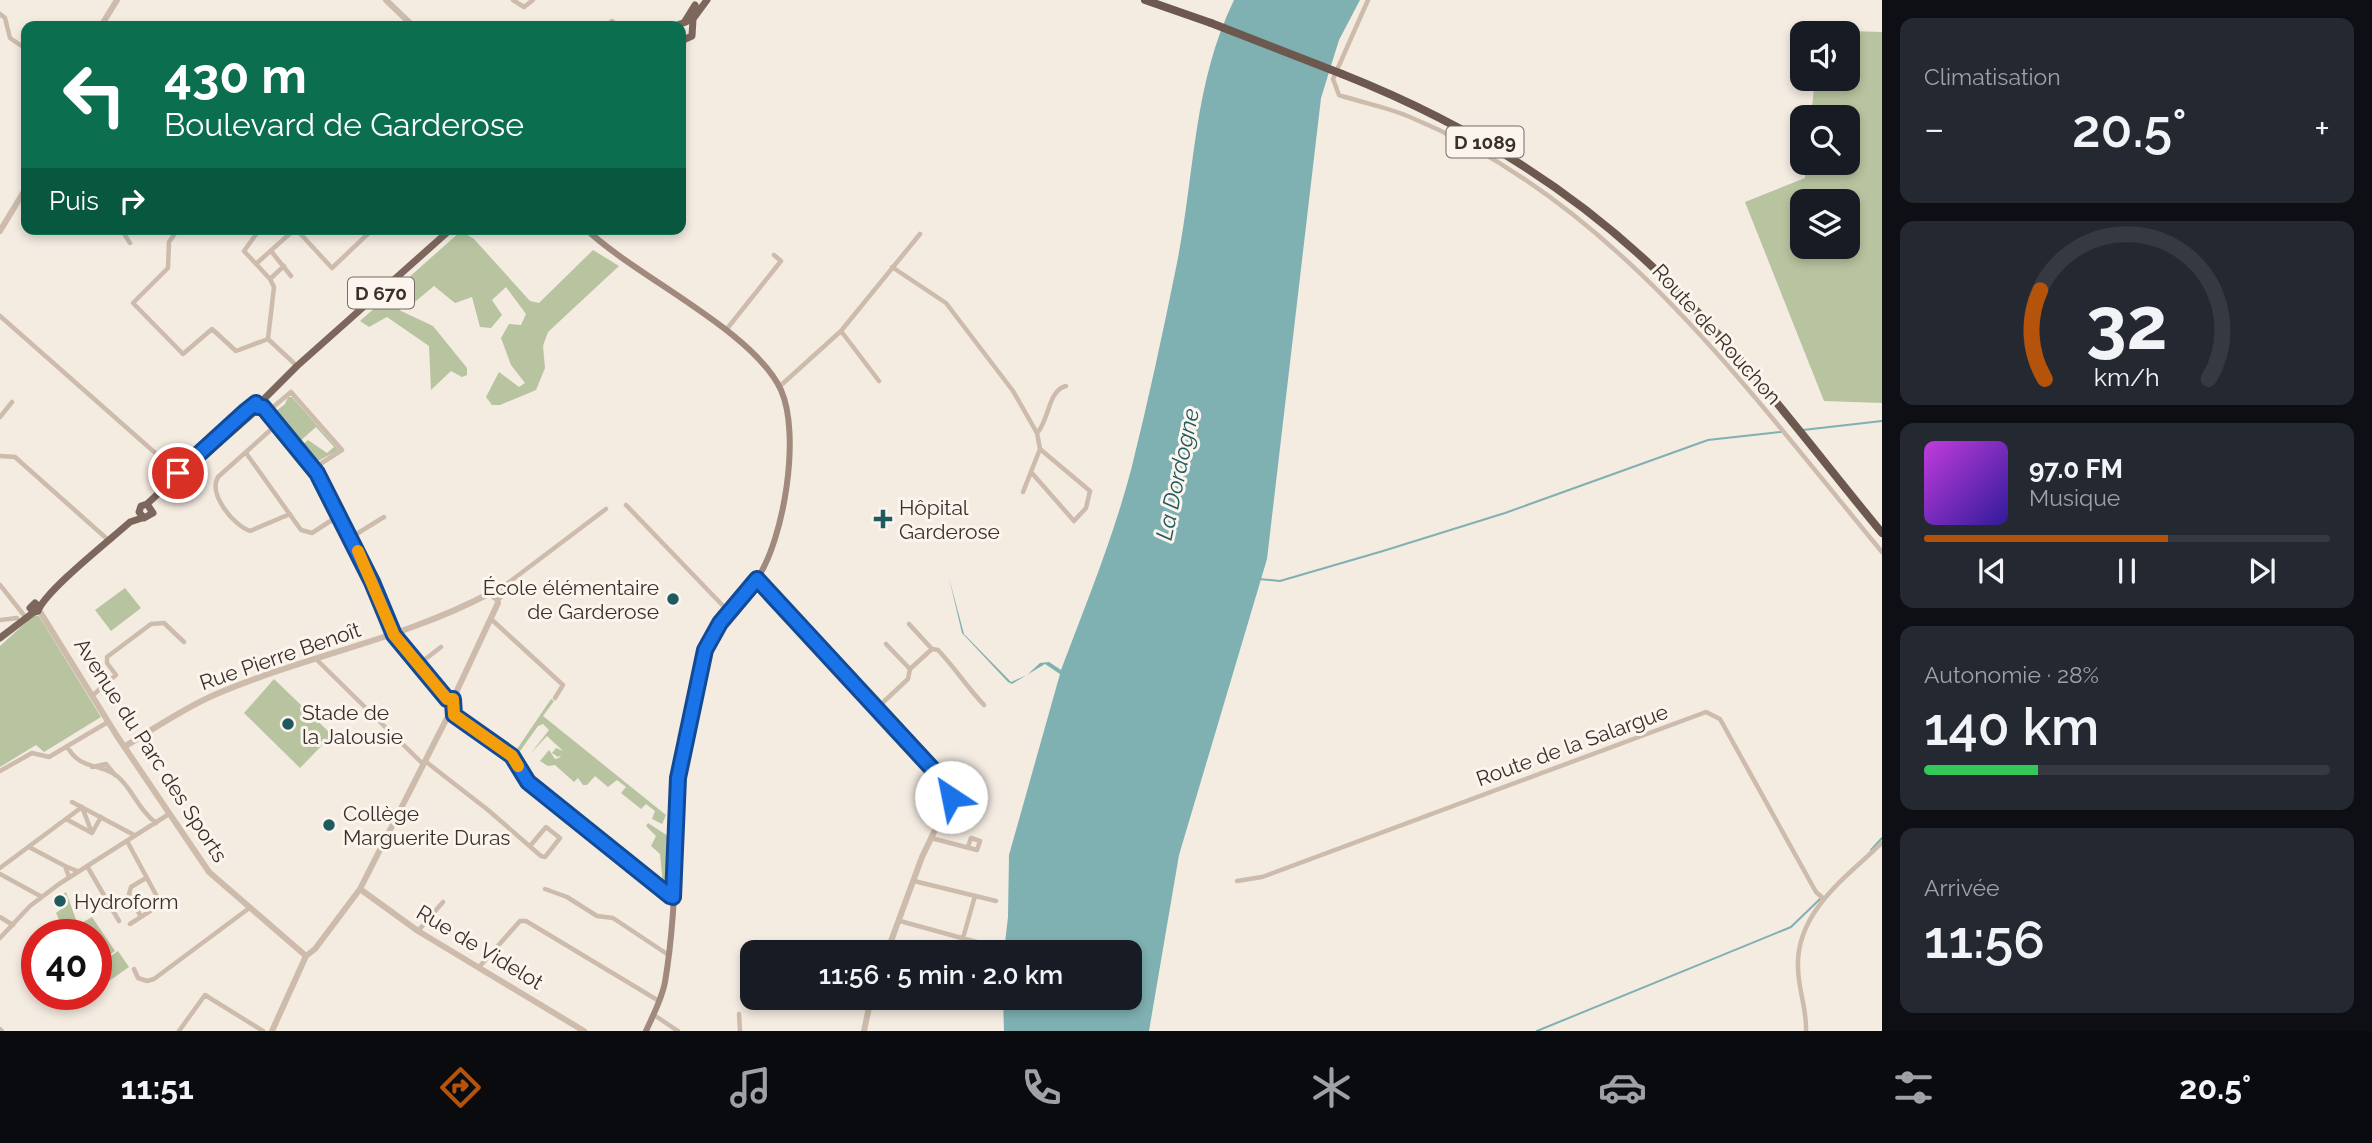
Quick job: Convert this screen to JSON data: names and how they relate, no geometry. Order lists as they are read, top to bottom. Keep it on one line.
{"streets":{"highway":["D 1089"],"main road":["D 670"],"street":["Route de Rouchon","Rue Pierre Benoît","Route de la Salargue","Avenue du Parc des Sports","Rue de Videlot"]},"crossings":[["D 1089","Route de Rouchon"],["Rue Pierre Benoît","Avenue du Parc des Sports"]],"water":["La Dordogne"],"places":{"health":["Hôpital Garderose"],"other":["École élémentaire de Garderose","Stade de la Jalousie","Collège Marguerite Duras","Hydroform"]},"page":{"tile":["Climatisation",["Autonomie · 28%","140 km"],["Arrivée","11:56"]],"turn":["430 m","Boulevard de Garderose"],"heat":["−","20.5°","+"],"then":"Puis","song":["97.0 FM","Musique"],"limit":"40","trip":"11:56 · 5 min · 2.0 km","tabs":["11:51","20.5°"],"gauge":["32","km/h"]}}
